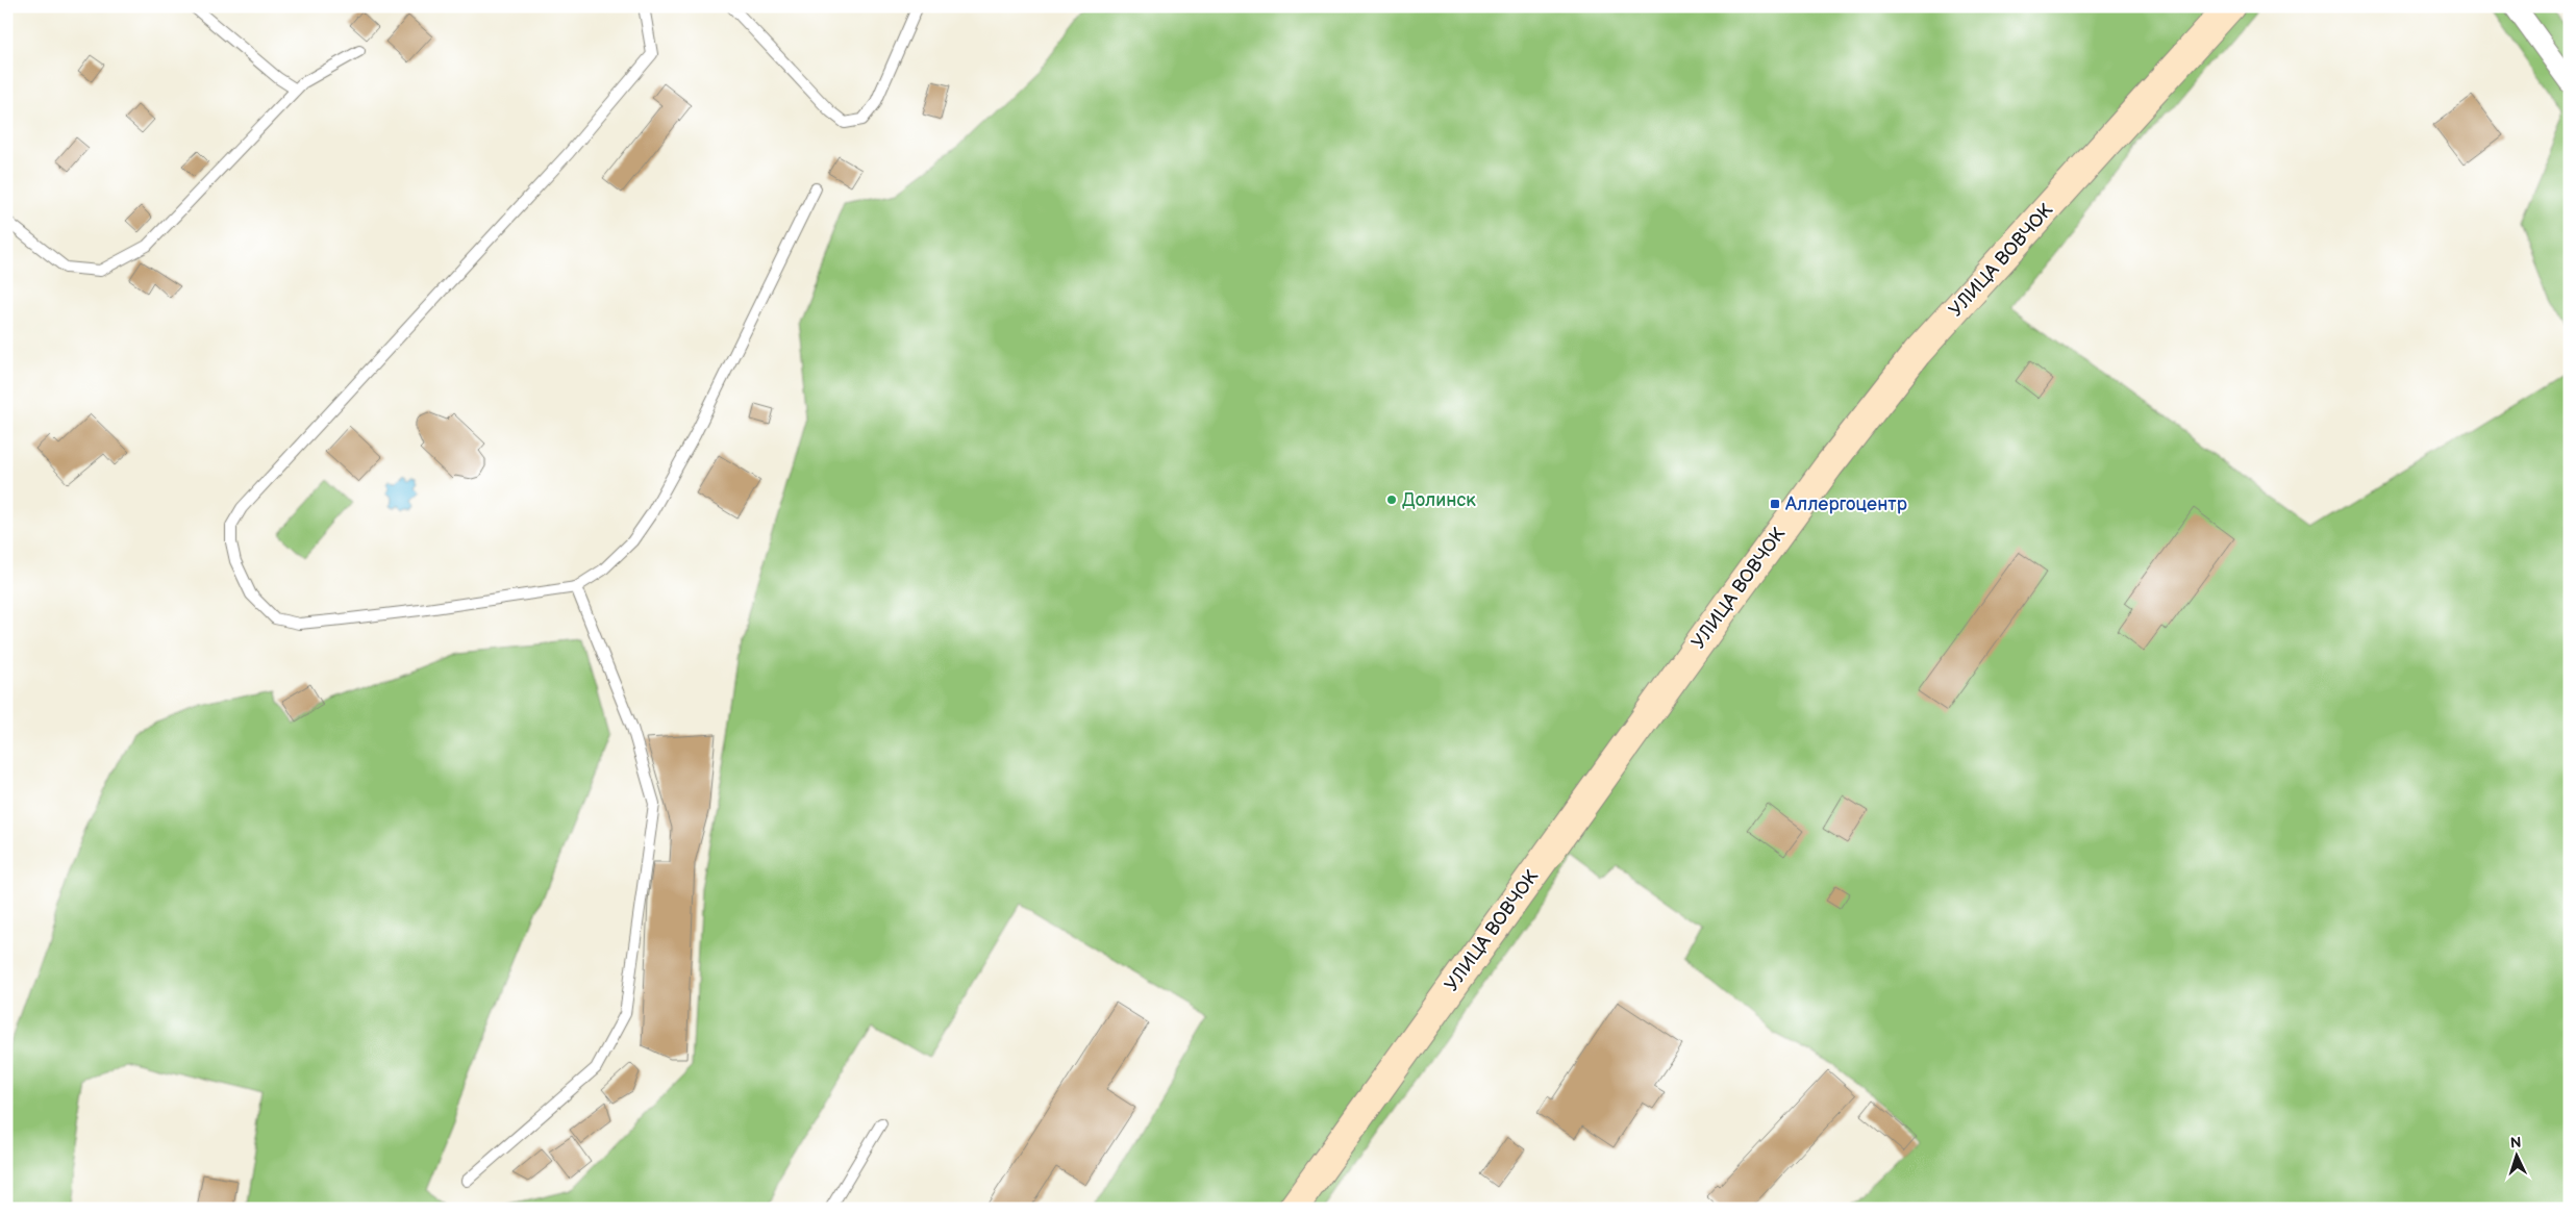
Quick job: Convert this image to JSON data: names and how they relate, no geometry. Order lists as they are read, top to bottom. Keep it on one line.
{"streets":{"street":["УЛИЦА ВОВЧОК"]},"places":{"other":["Долинск"],"transit":["Аллергоцентр"]},"north":"top"}
